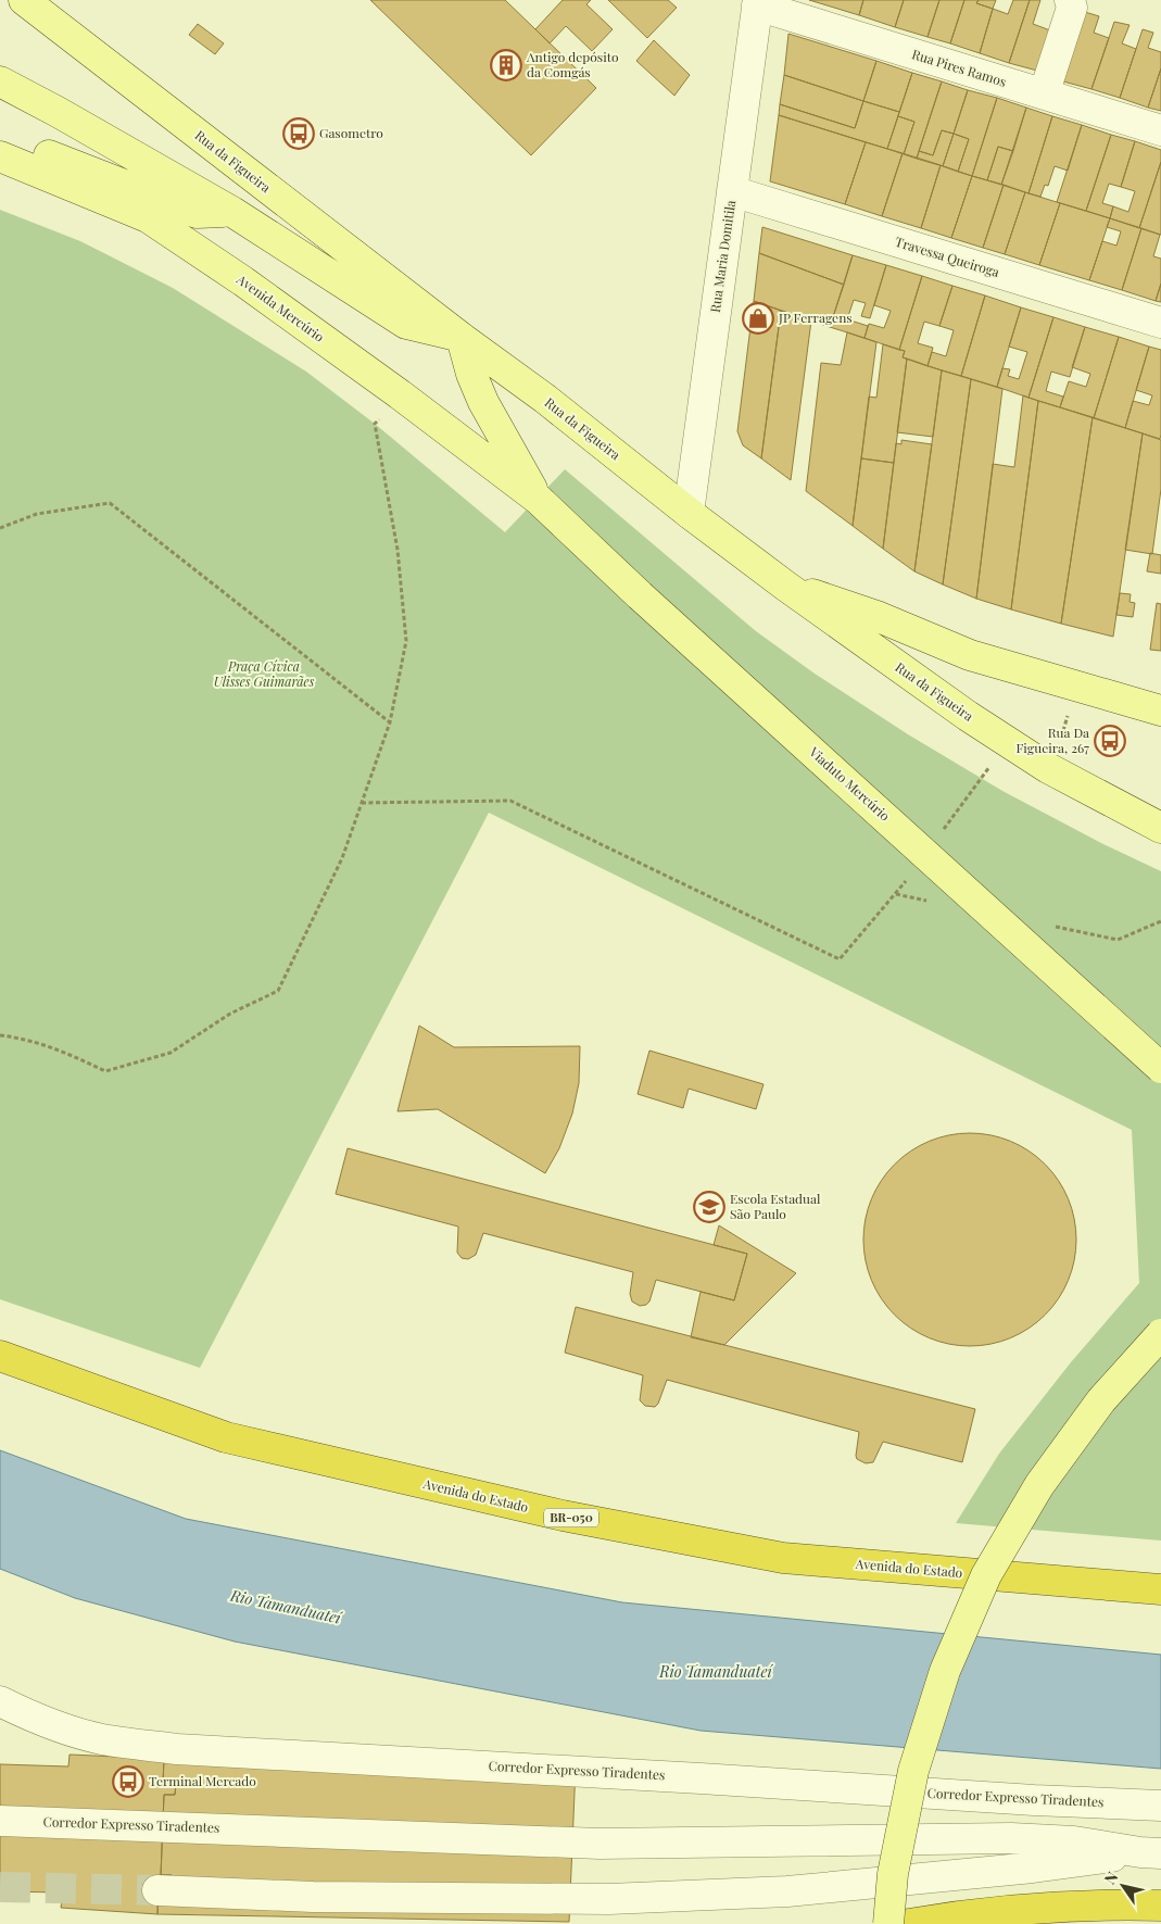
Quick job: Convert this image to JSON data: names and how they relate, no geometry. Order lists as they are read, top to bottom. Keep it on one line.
{"streets":{"highway":["Avenida do Estado","BR-050"],"main road":["Rua da Figueira","Avenida Mercúrio","Viaduto Mercúrio"],"street":["Rua Pires Ramos","Rua Maria Domitila","Travessa Queiroga","Corredor Expresso Tiradentes"]},"crossings":[["Rua Pires Ramos","Rua Maria Domitila"],["Rua da Figueira","Rua Maria Domitila"],["Rua Maria Domitila","Travessa Queiroga"],["Avenida Mercúrio","Viaduto Mercúrio"]],"water":["Rio Tamanduateí"],"parks":["Praça Cívica Ulisses Guimarães"],"places":{"building":["Antigo depósito da Comgás"],"bus stop":["Gasometro","Rua Da Figueira, 267","Terminal Mercado"],"shop":["JP Ferragens"],"school or university":["Escola Estadual São Paulo"]},"north":"top left"}
